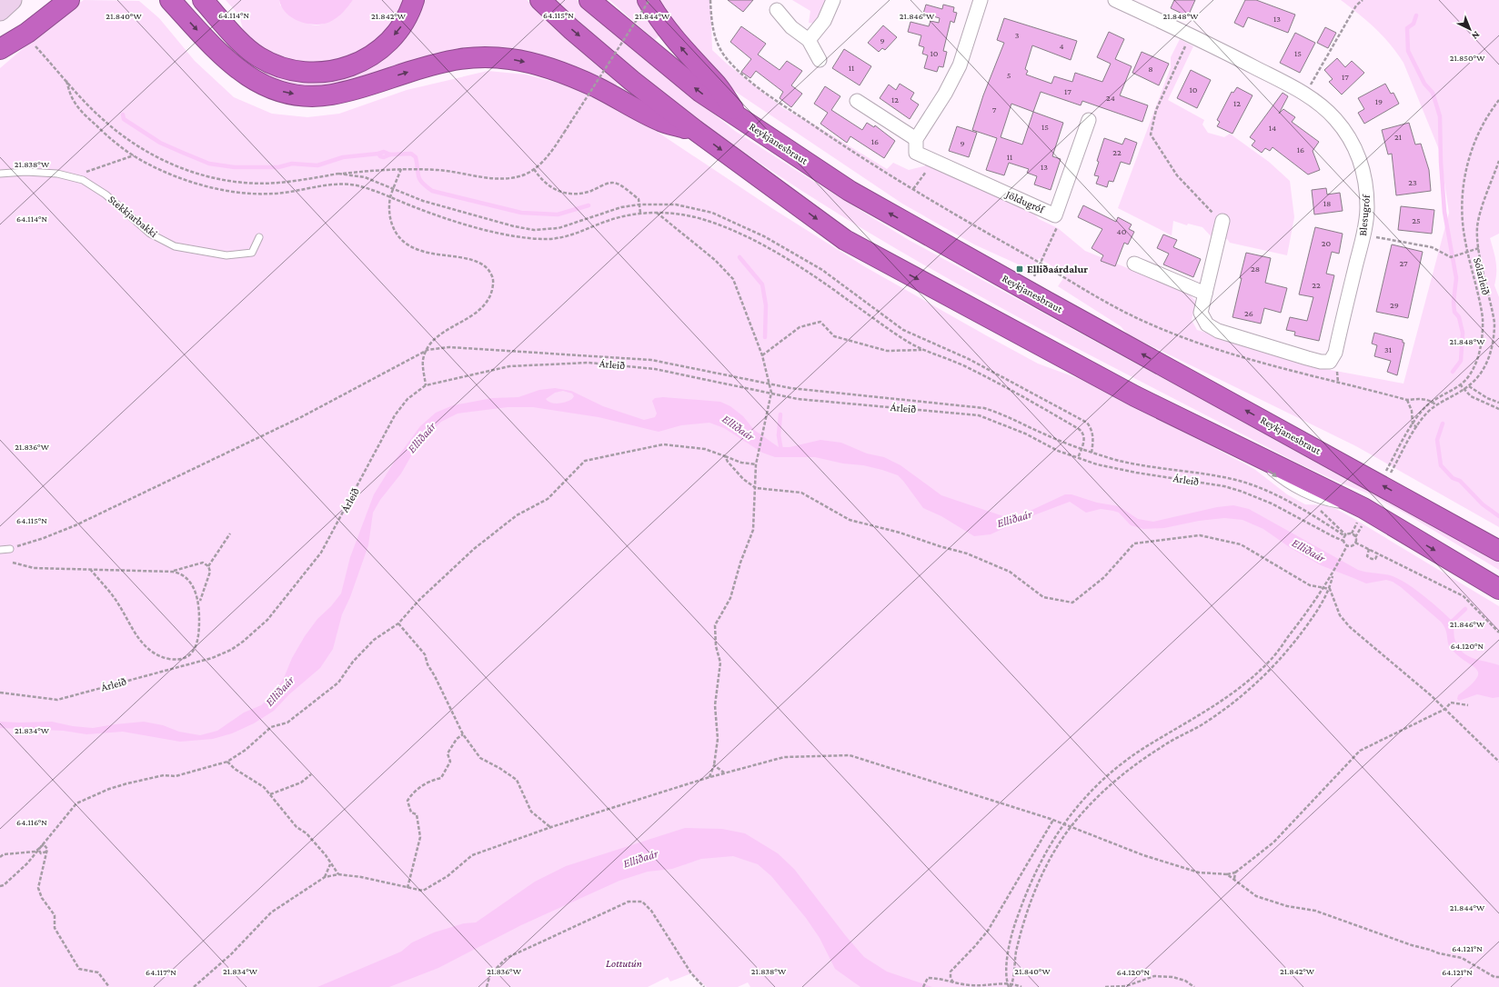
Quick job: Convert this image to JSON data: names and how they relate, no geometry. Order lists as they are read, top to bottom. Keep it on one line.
{"streets":{"highway":["Reykjanesbraut"],"street":["Jöldugróf","Blesugróf"],"lane":["Stekkjarbakki"],"path":["Sólarleið","Árleið"]},"water":["Elliðaár"],"parks":["Lottutún"],"places":{"transit":["Elliðaárdalur"]},"house_numbers":["13","3","9","4","10","15","11","8","5","17","10","17","24","12","19","12","7","15","14","21","16","9","16","22","11","13","23","18","25","40","20","27","28","22","29","26","31"],"north":"bottom right","coordinates":["64.114°N","64.115°N","21.840°W","21.842°W","21.844°W","21.846°W","21.848°W","21.850°W","21.838°W","21.836°W","64.120°N","21.834°W","64.116°N","64.121°N","64.117°N"]}
